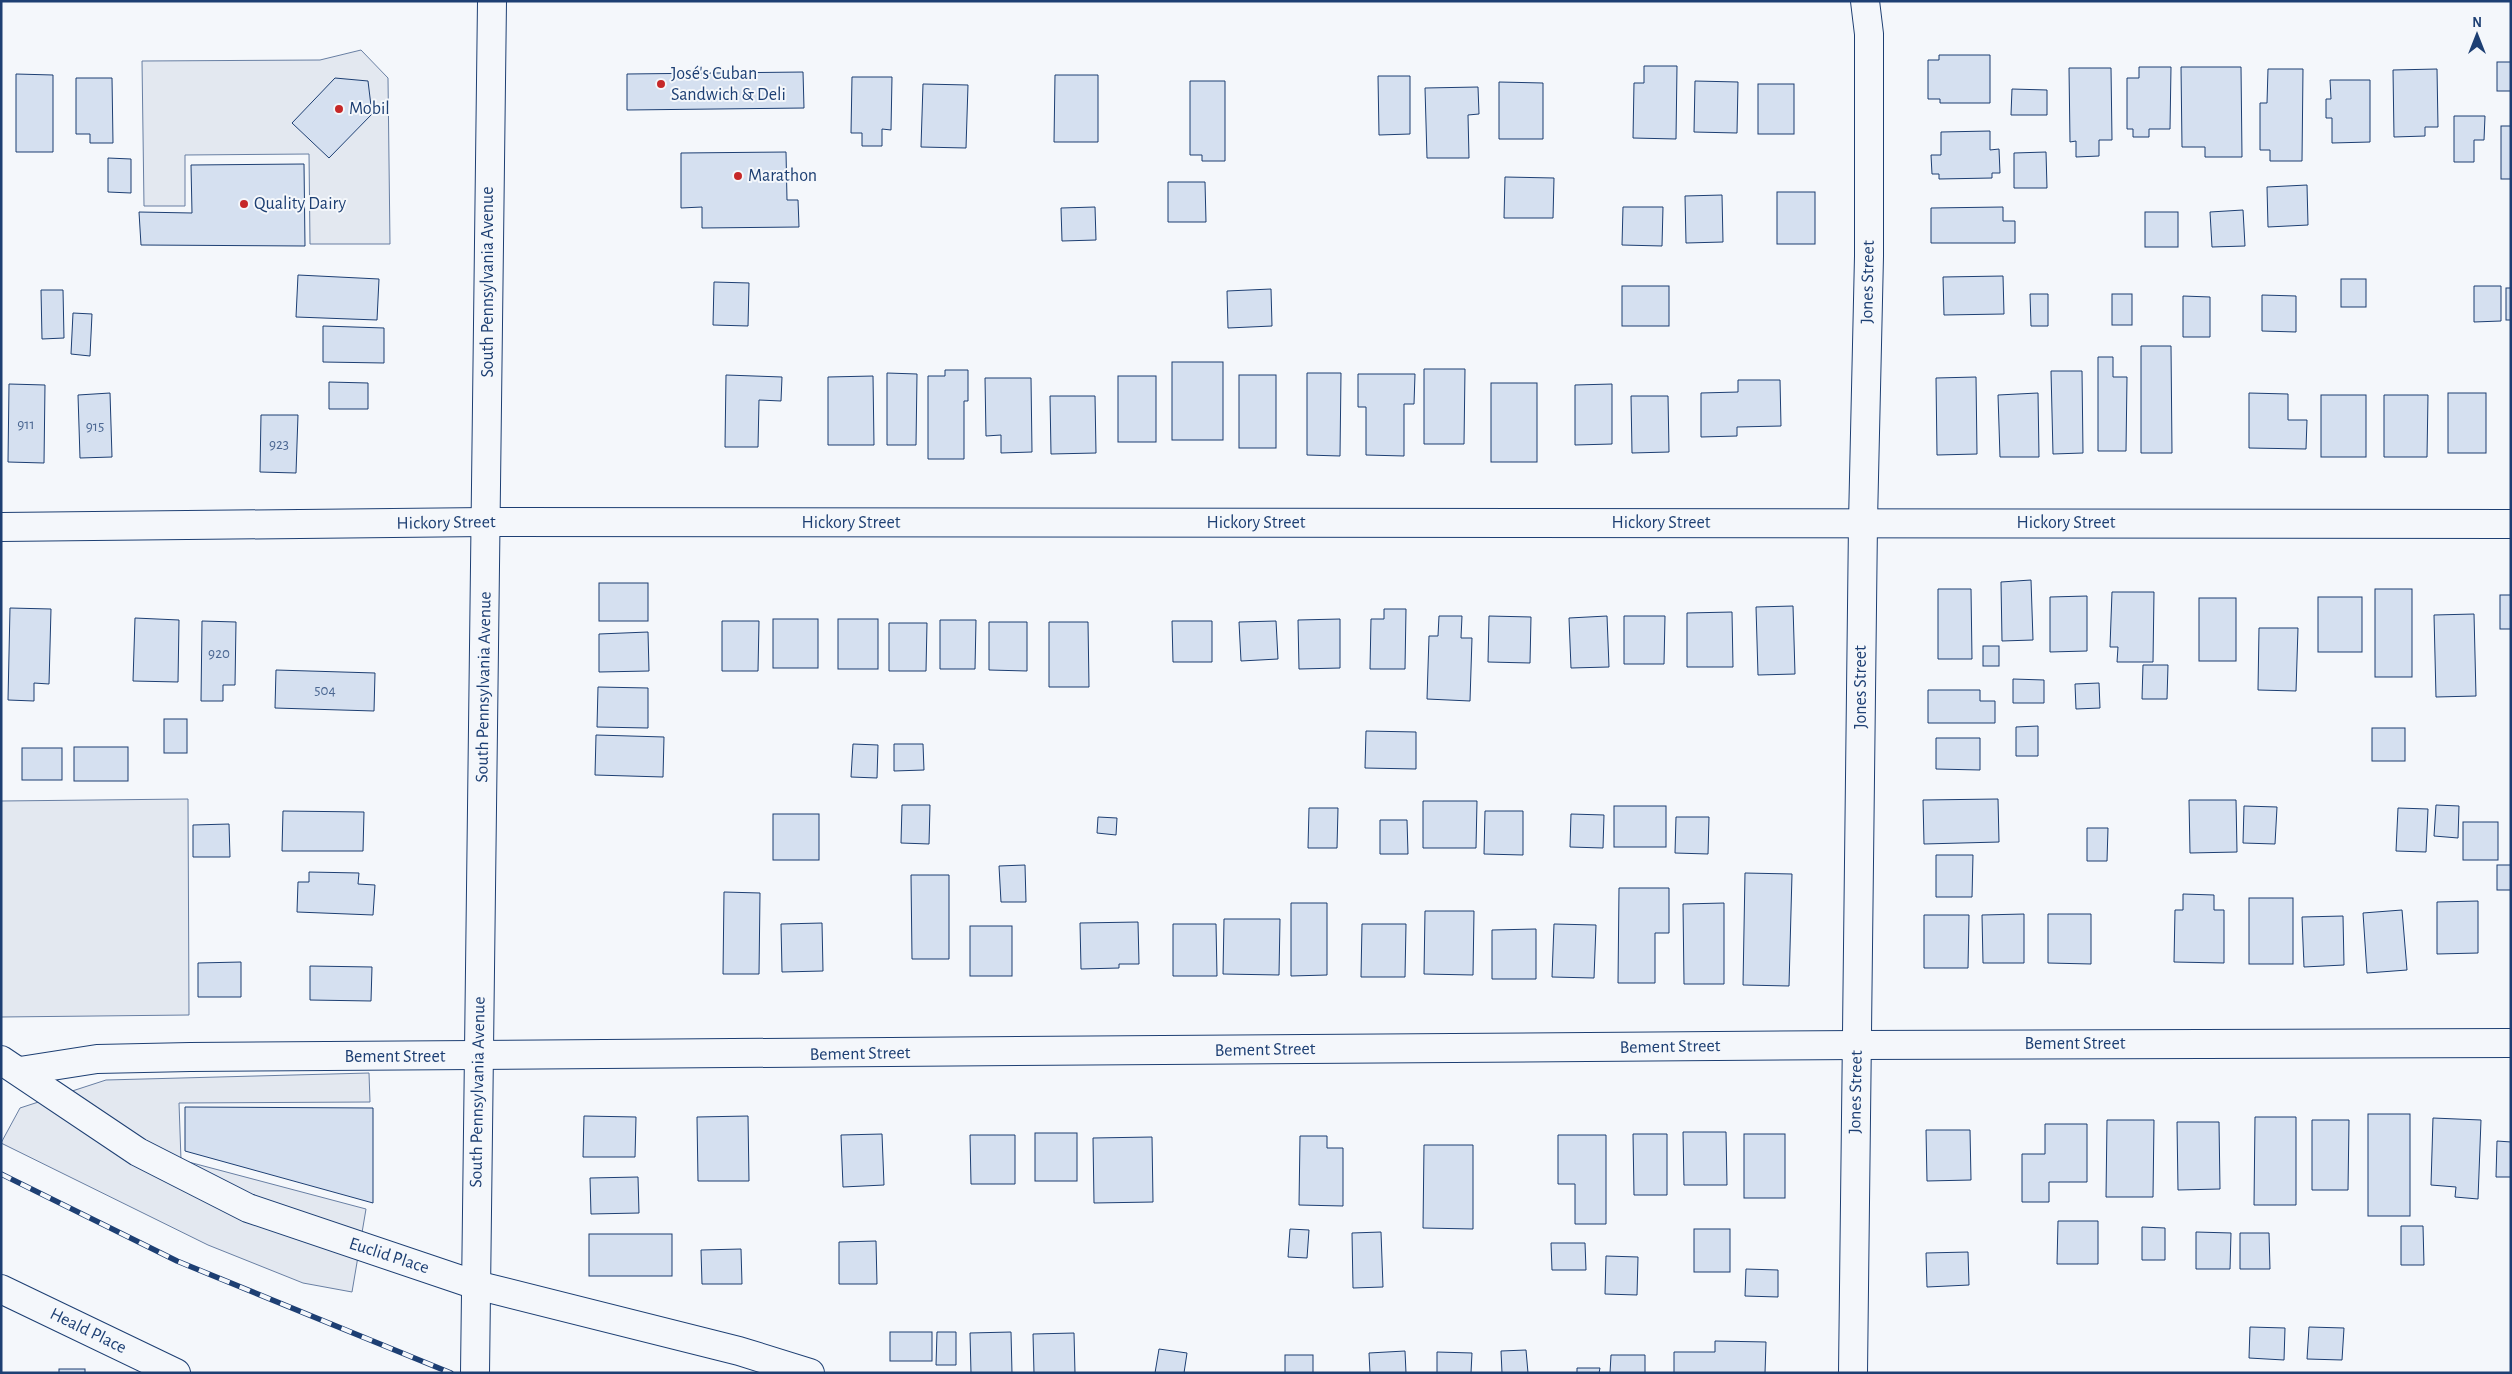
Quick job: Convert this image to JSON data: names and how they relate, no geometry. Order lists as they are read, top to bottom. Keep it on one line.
{"streets":{"street":["South Pennsylvania Avenue","Jones Street","Hickory Street","Bement Street","Euclid Place","Heald Place"]},"crossings":[["South Pennsylvania Avenue","Hickory Street"],["South Pennsylvania Avenue","Bement Street"],["South Pennsylvania Avenue","Euclid Place"],["Jones Street","Hickory Street"],["Jones Street","Bement Street"],["Bement Street","Euclid Place"]],"places":["José's Cuban Sandwich & Deli","Mobil","Marathon","Quality Dairy"],"house_numbers":["911","915","923","920","504"],"north":"top"}
